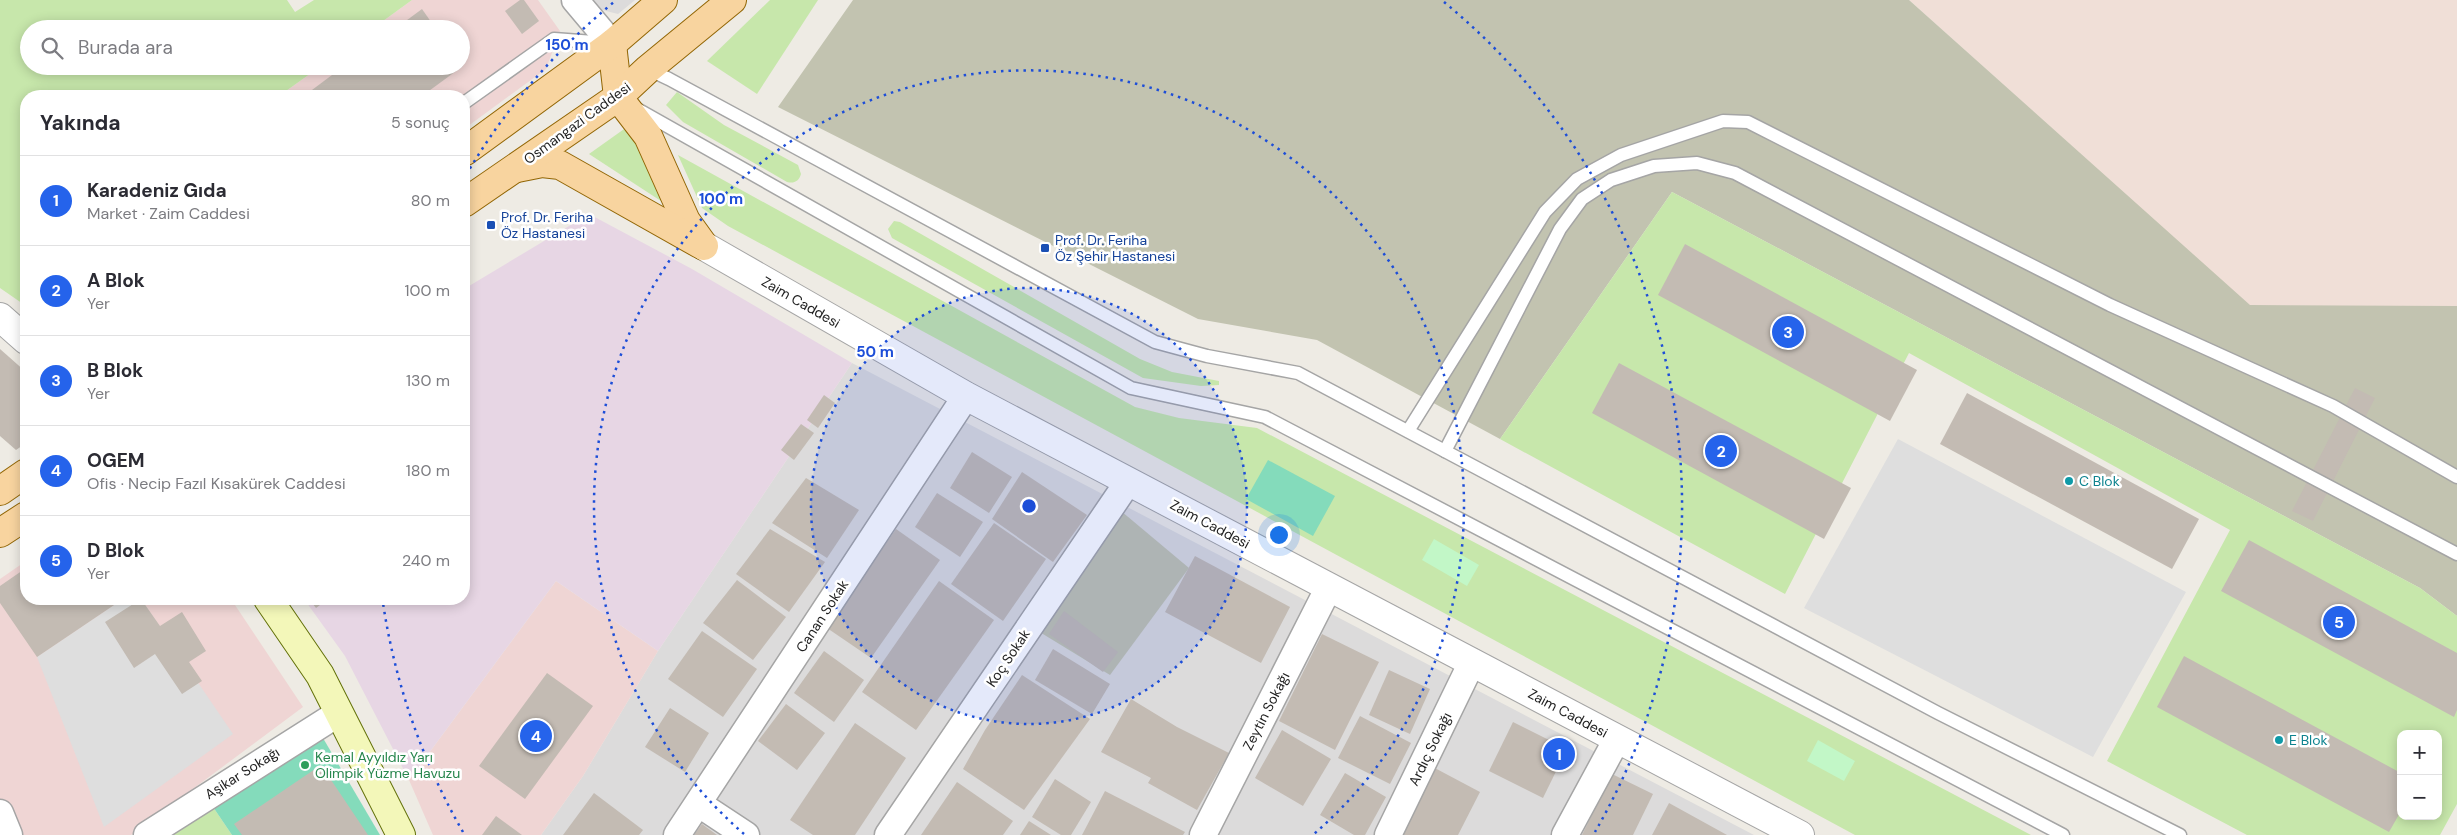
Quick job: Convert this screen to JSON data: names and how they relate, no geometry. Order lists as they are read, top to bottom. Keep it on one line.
{"streets":{"main road":["Osmangazi Caddesi"],"street":["Zaim Caddesi","Canan Sokak","Koç Sokak","Zeytin Sokağı","Ardıç Sokağı","Aşikar Sokağı"]},"crossings":[["Zaim Caddesi","Canan Sokak"],["Zaim Caddesi","Koç Sokak"],["Zaim Caddesi","Zeytin Sokağı"],["Zaim Caddesi","Ardıç Sokağı"]],"places":{"transit":["Prof. Dr. Feriha Öz Hastanesi","Prof. Dr. Feriha Öz Şehir Hastanesi"],"other":["C Blok","E Blok","Kemal Ayyıldız Yarı Olimpik Yüzme Havuzu"]},"page":{"search":"Burada ara","heading":["Yakında","5 sonuç"],"list":[{"mark":"1","name":"Karadeniz Gıda","note":"Market · Zaim Caddesi","value":"80 m"},{"mark":"2","name":"A Blok","note":"Yer","value":"100 m"},{"mark":"3","name":"B Blok","note":"Yer","value":"130 m"},{"mark":"4","name":"OGEM","note":"Ofis · Necip Fazıl Kısakürek Caddesi","value":"180 m"},{"mark":"5","name":"D Blok","note":"Yer","value":"240 m"}],"pins":["3","2","5","4","1"],"map_buttons":["+","−"]},"rings":["150 m","100 m","50 m"]}
